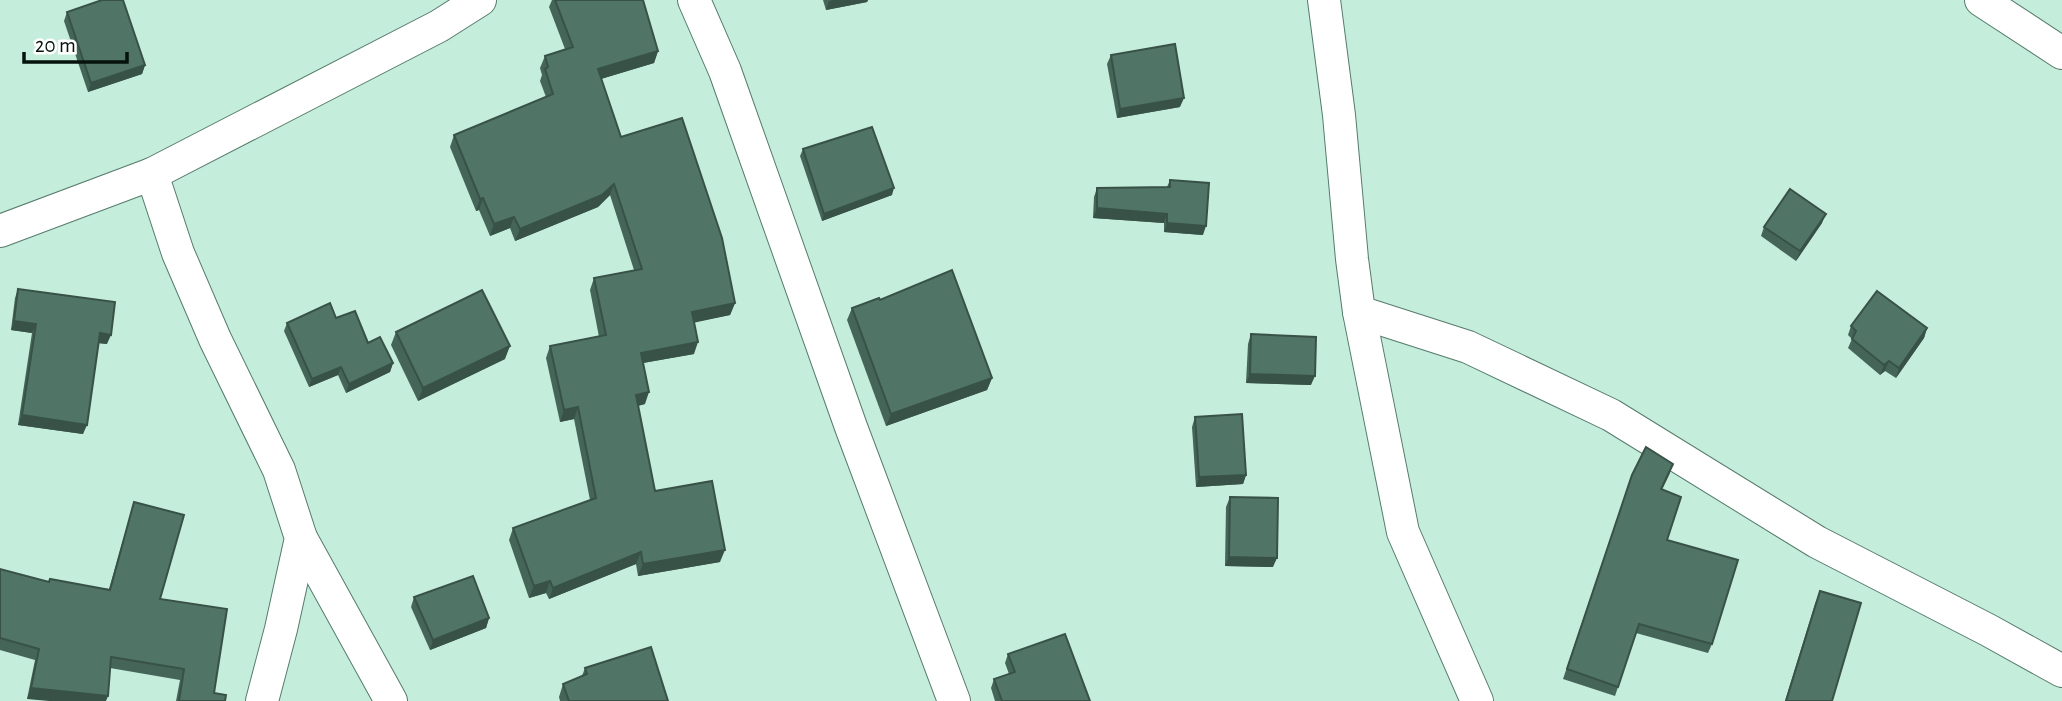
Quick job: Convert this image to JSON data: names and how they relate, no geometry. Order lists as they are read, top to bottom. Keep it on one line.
{"scale_bar":"20 m"}
